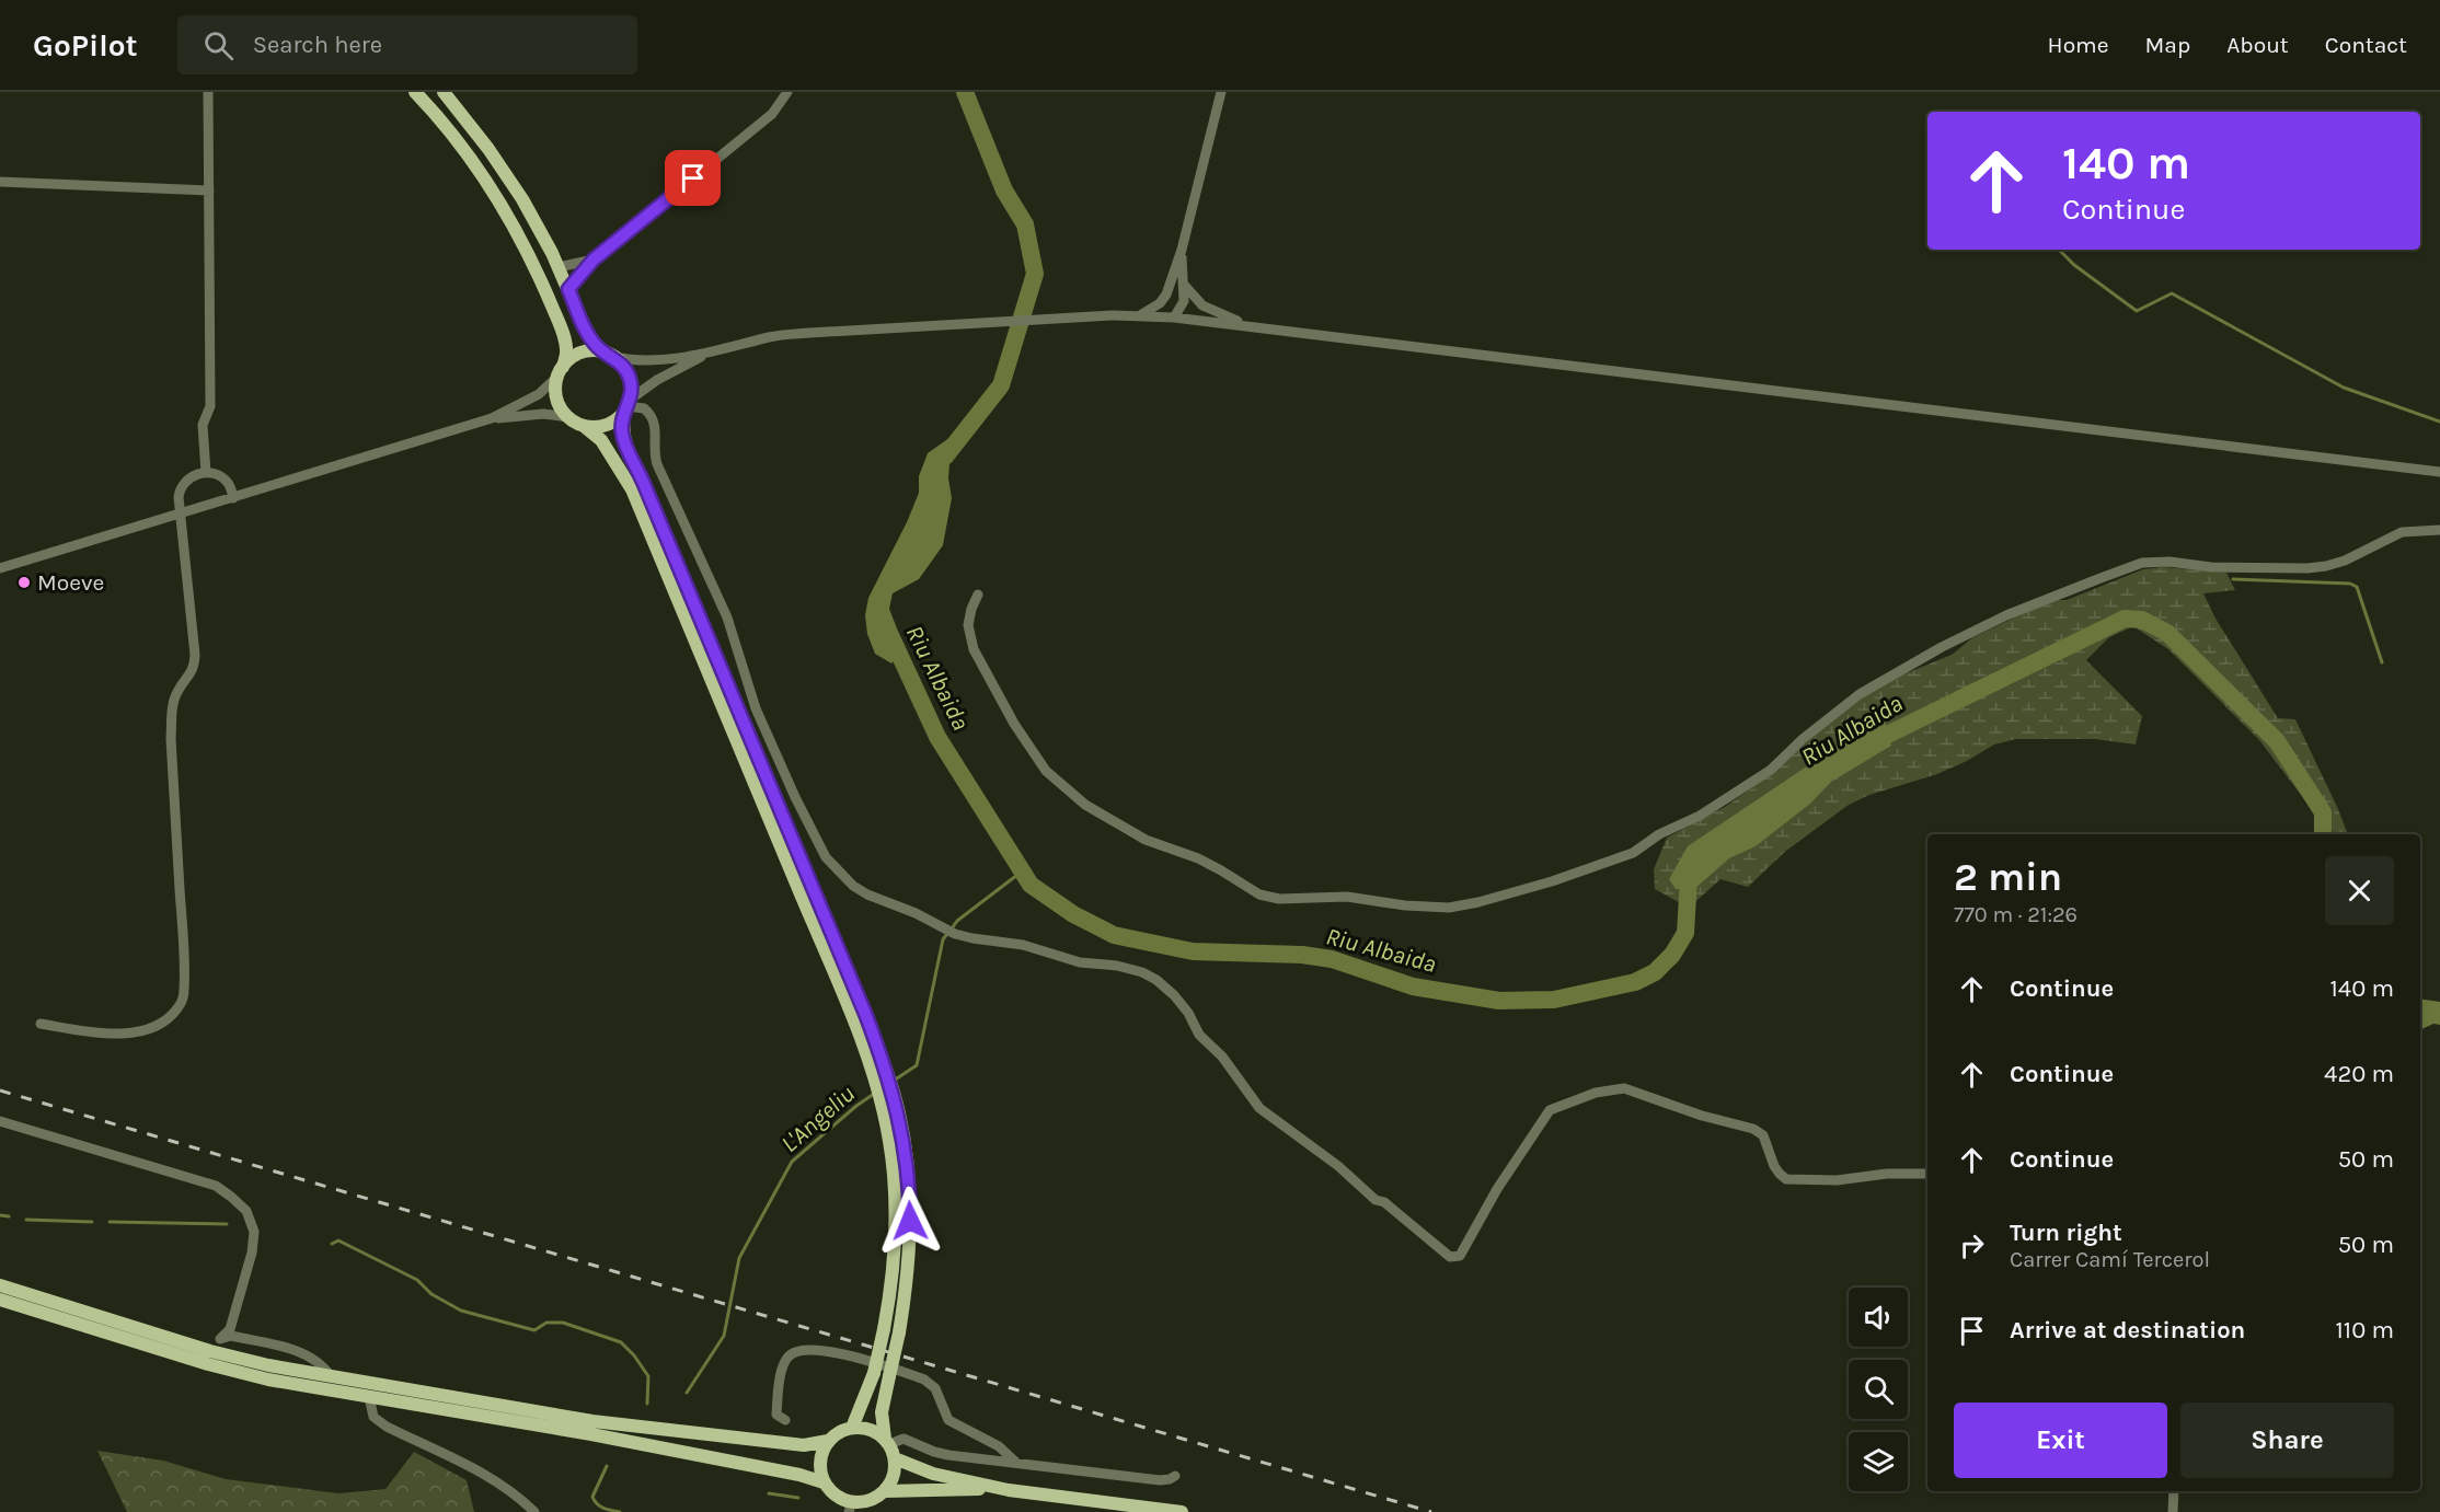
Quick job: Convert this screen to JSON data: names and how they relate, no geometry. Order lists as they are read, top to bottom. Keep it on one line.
{"water":["Riu Albaida","L'Angeliu"],"places":["Moeve"],"page":{"header":"GoPilot","search":"Search here","nav":["Home","Map","About","Contact"],"turn":["140 m","Continue"],"heading":["2 min","770 m · 21:26"],"list":[{"name":"Continue","value":"140 m"},{"name":"Continue","value":"420 m"},{"name":"Continue","value":"50 m"},{"name":"Turn right","note":"Carrer Camí Tercerol","value":"50 m"},{"name":"Arrive at destination","value":"110 m"}],"buttons":["Exit","Share"]}}
